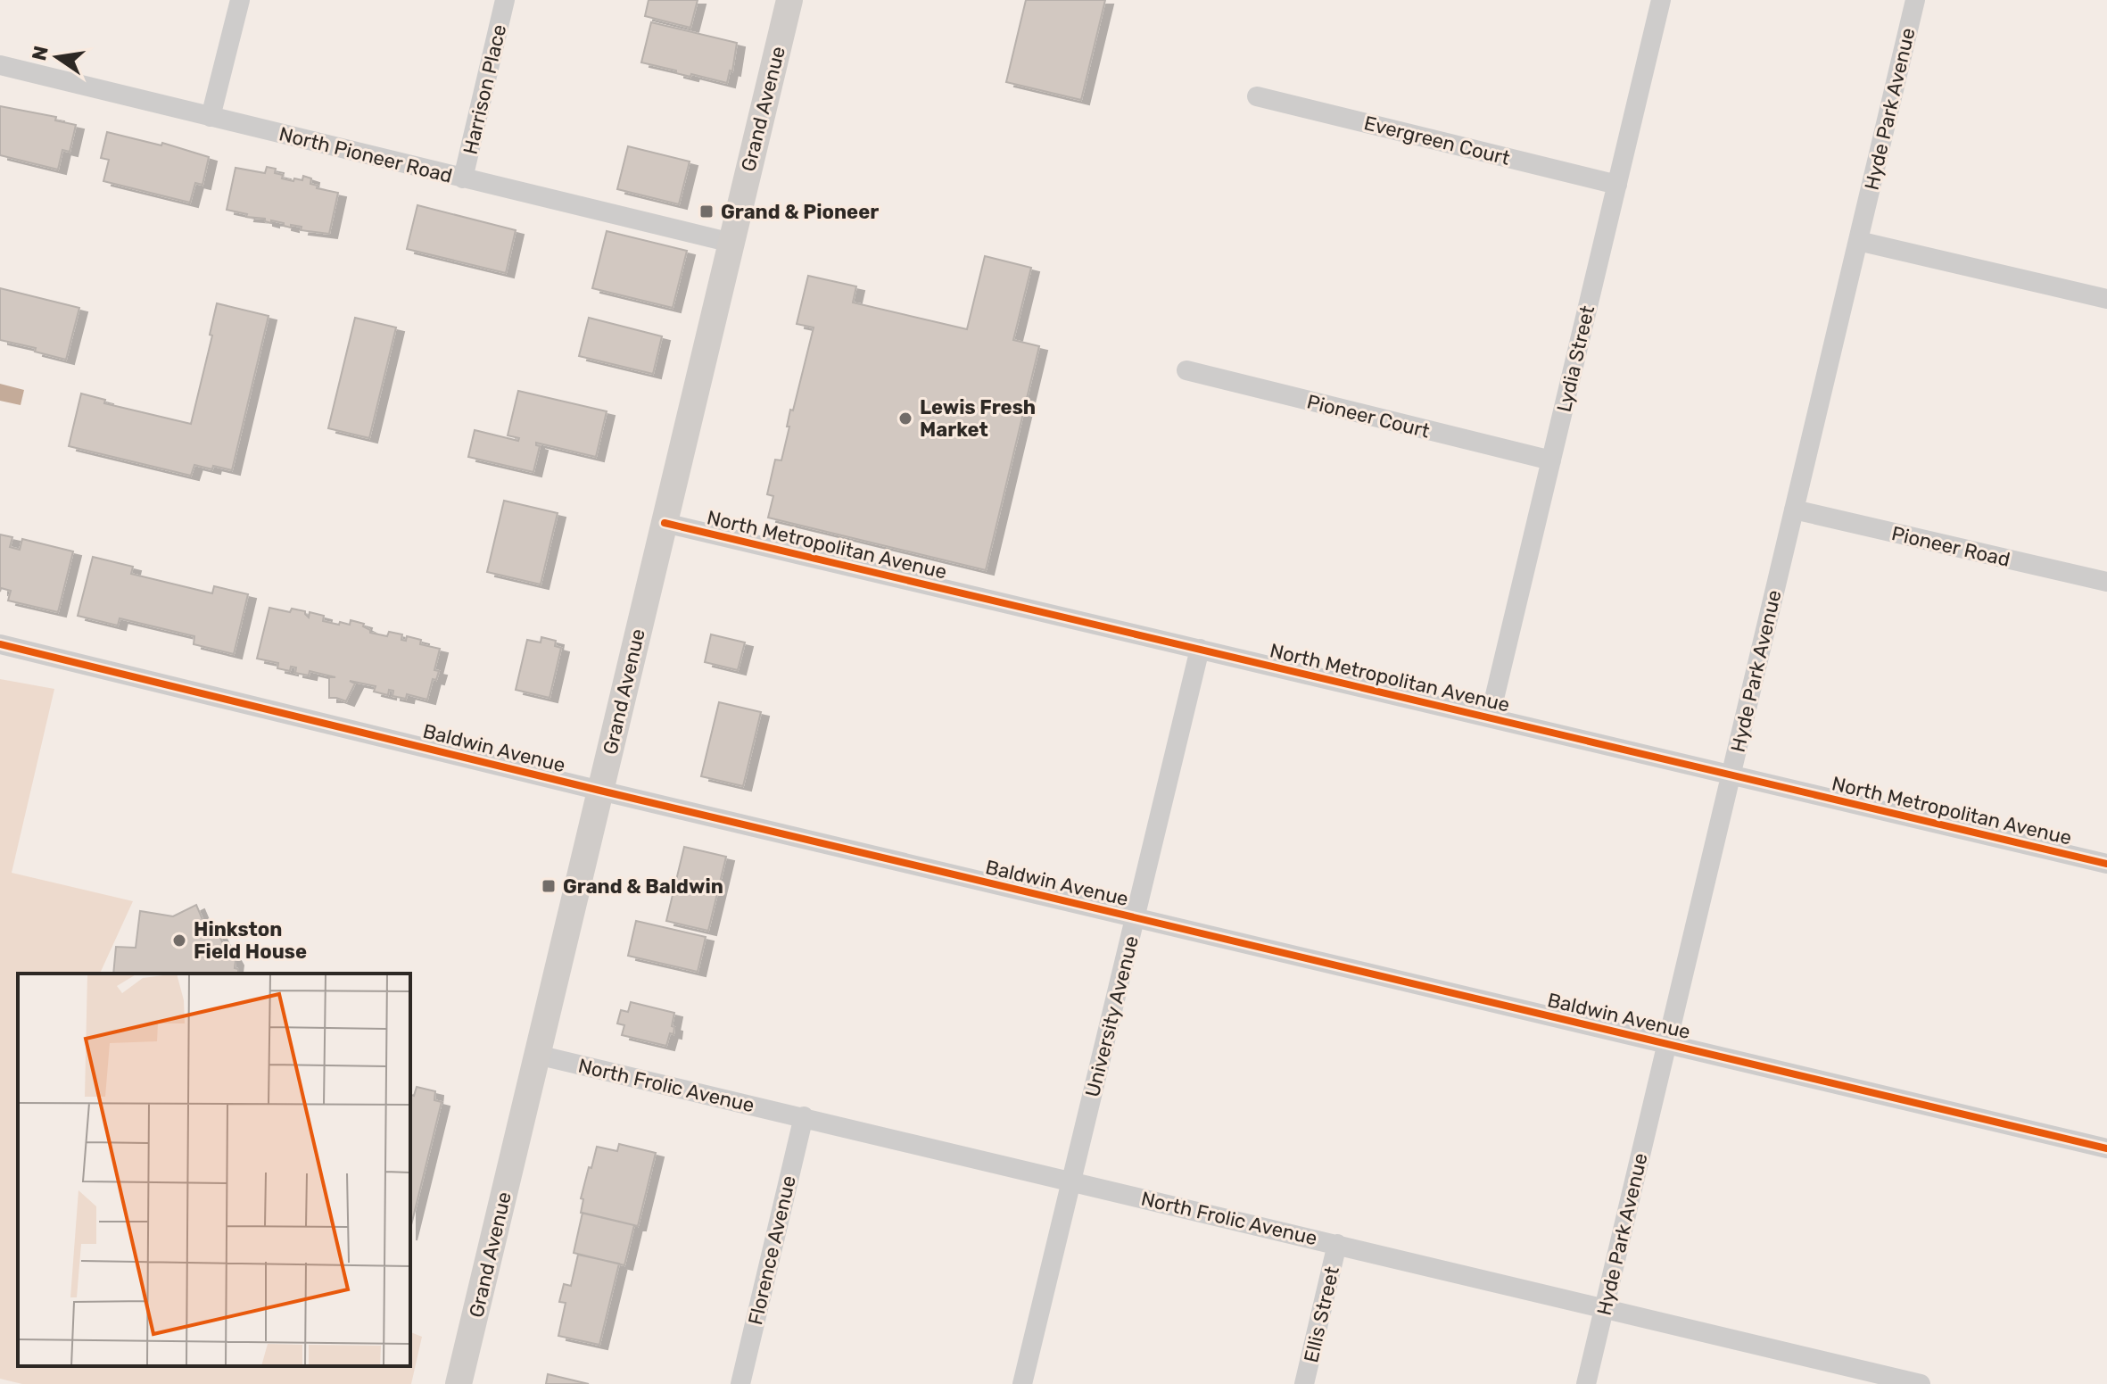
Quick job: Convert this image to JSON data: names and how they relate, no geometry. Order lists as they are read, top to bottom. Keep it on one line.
{"streets":{"main road":["Grand Avenue"],"street":["Harrison Place","Hyde Park Avenue","Evergreen Court","North Pioneer Road","Lydia Street","Pioneer Court","North Metropolitan Avenue","Pioneer Road","Baldwin Avenue","University Avenue","North Frolic Avenue","Florence Avenue","Ellis Street"]},"crossings":[["Harrison Place","North Pioneer Road"],["Grand Avenue","North Pioneer Road"],["Grand Avenue","North Metropolitan Avenue"],["Grand Avenue","Baldwin Avenue"],["Grand Avenue","North Frolic Avenue"],["Hyde Park Avenue","North Metropolitan Avenue"],["Hyde Park Avenue","Pioneer Road"],["Hyde Park Avenue","Baldwin Avenue"],["Hyde Park Avenue","North Frolic Avenue"],["Evergreen Court","Lydia Street"],["Lydia Street","Pioneer Court"],["Lydia Street","North Metropolitan Avenue"],["North Metropolitan Avenue","University Avenue"],["Baldwin Avenue","University Avenue"],["University Avenue","North Frolic Avenue"],["North Frolic Avenue","Florence Avenue"],["North Frolic Avenue","Ellis Street"]],"places":{"transit":["Grand & Pioneer","Grand & Baldwin"],"other":["Lewis Fresh Market","Hinkston Field House"]},"north":"left"}
